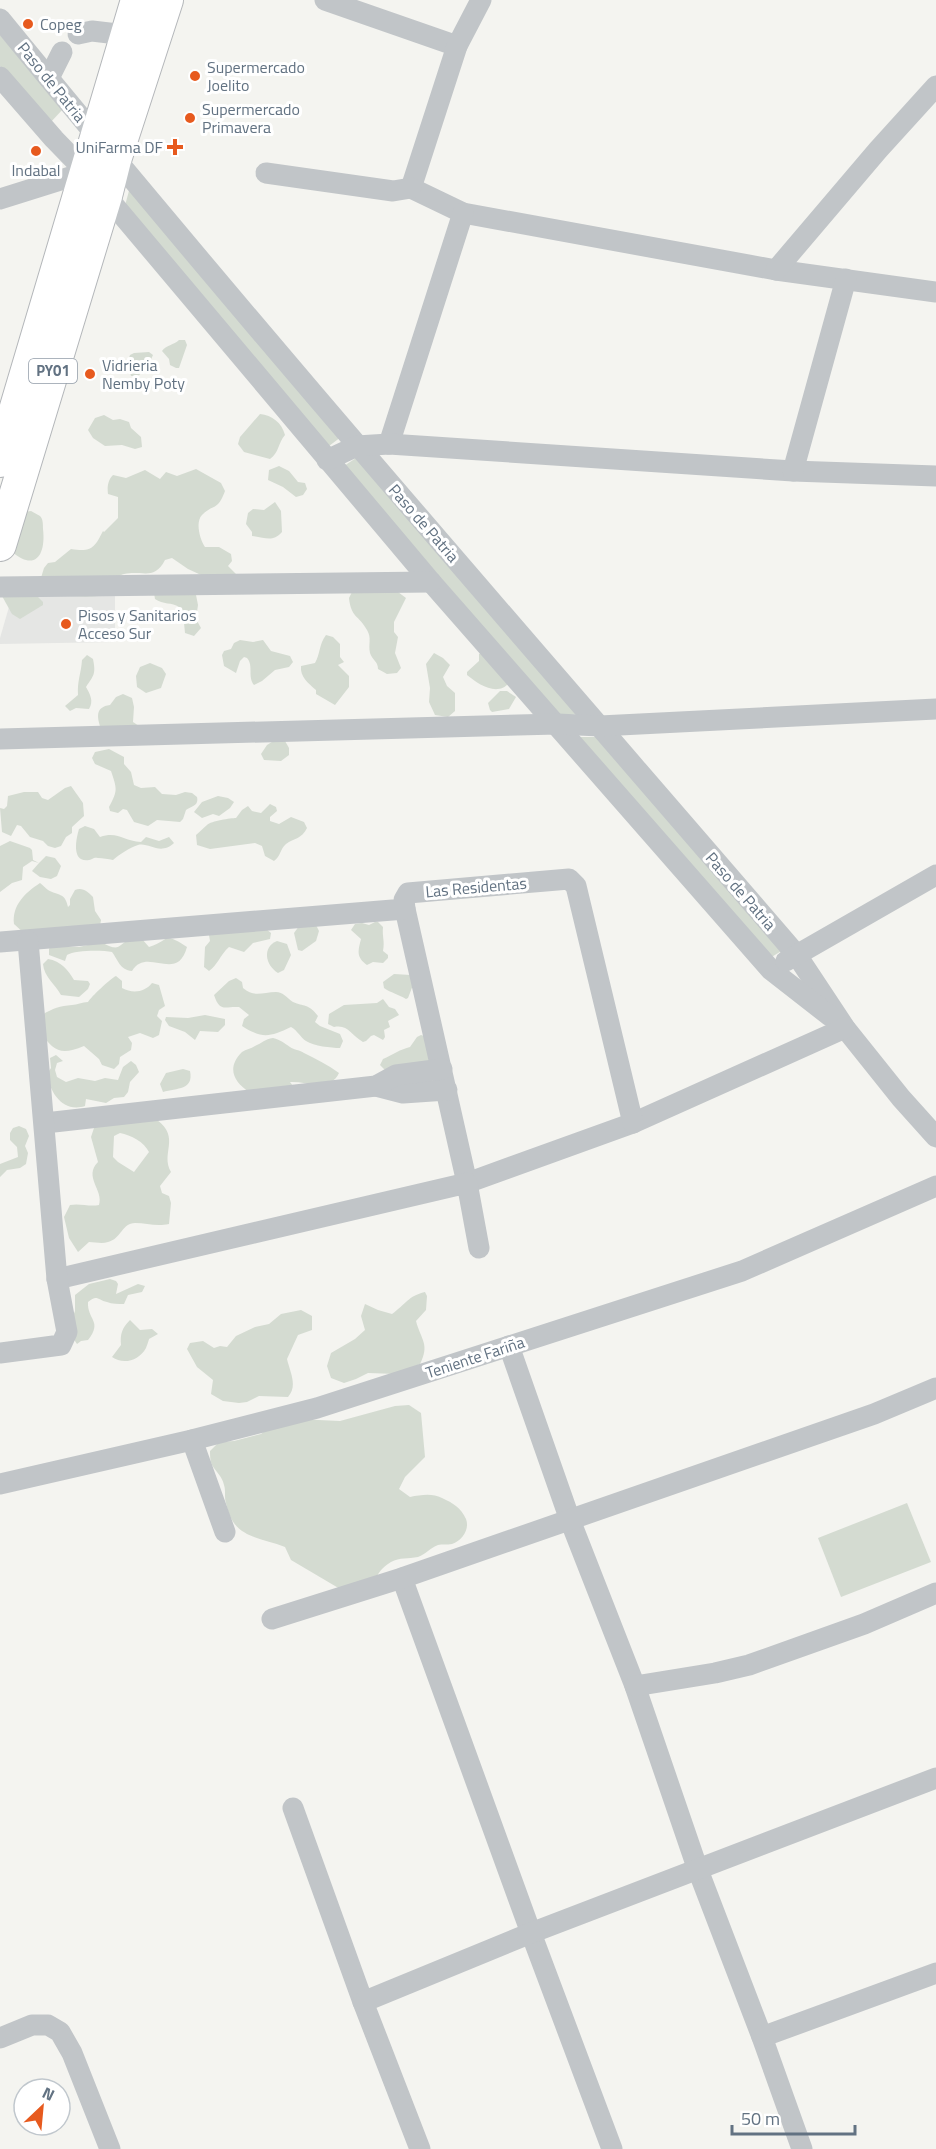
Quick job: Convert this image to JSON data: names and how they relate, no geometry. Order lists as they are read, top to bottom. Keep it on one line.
{"streets":{"highway":["PY01"],"street":["Paso de Patria","Las Residentas","Teniente Fariña"]},"crossings":[["Paso de Patria","PY01"]],"places":{"other":["Copeg","Supermercado Joelito","Supermercado Primavera","Indabal","Vidrieria Nemby Poty","Pisos y Sanitarios Acceso Sur"],"health":["UniFarma DF"]},"scale_bar":"50 m","north":"top right"}
